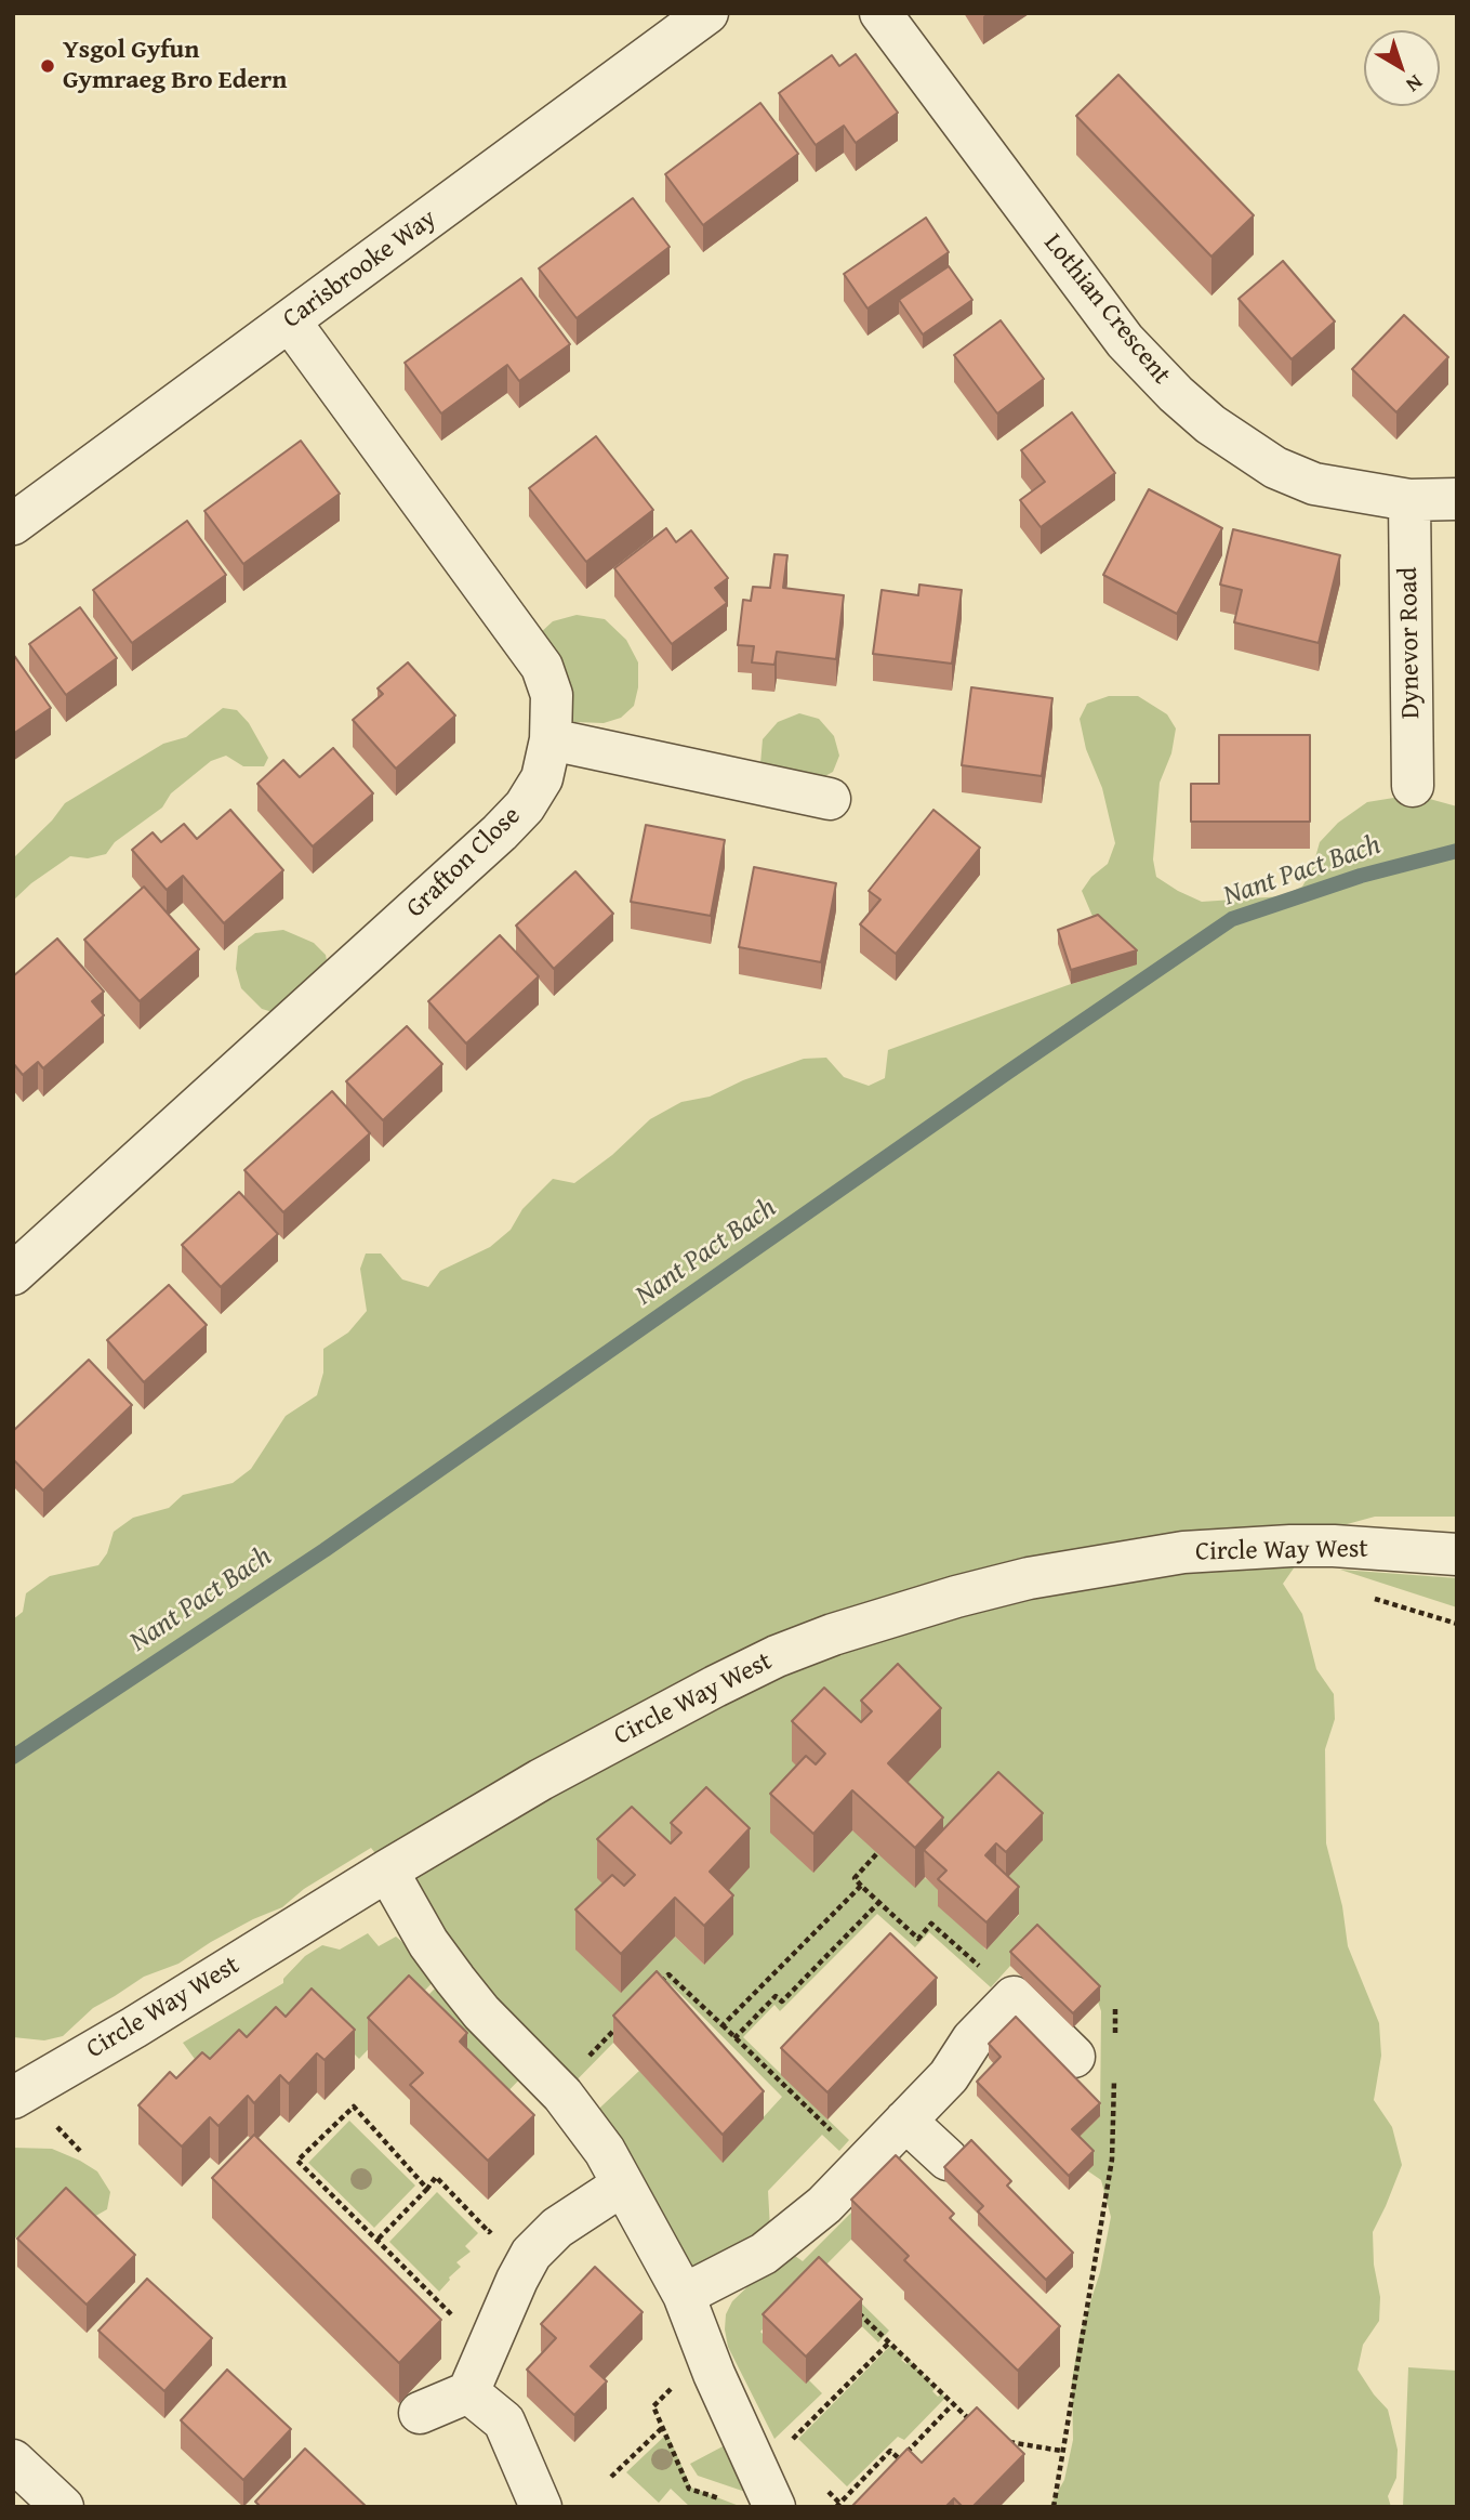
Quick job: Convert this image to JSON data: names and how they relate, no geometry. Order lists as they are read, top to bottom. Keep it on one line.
{"streets":{"street":["Carisbrooke Way","Lothian Crescent","Dynevor Road","Grafton Close","Circle Way West"]},"crossings":[["Carisbrooke Way","Grafton Close"],["Lothian Crescent","Dynevor Road"]],"water":["Nant Pact Bach"],"places":["Ysgol Gyfun Gymraeg Bro Edern"],"north":"bottom right"}
